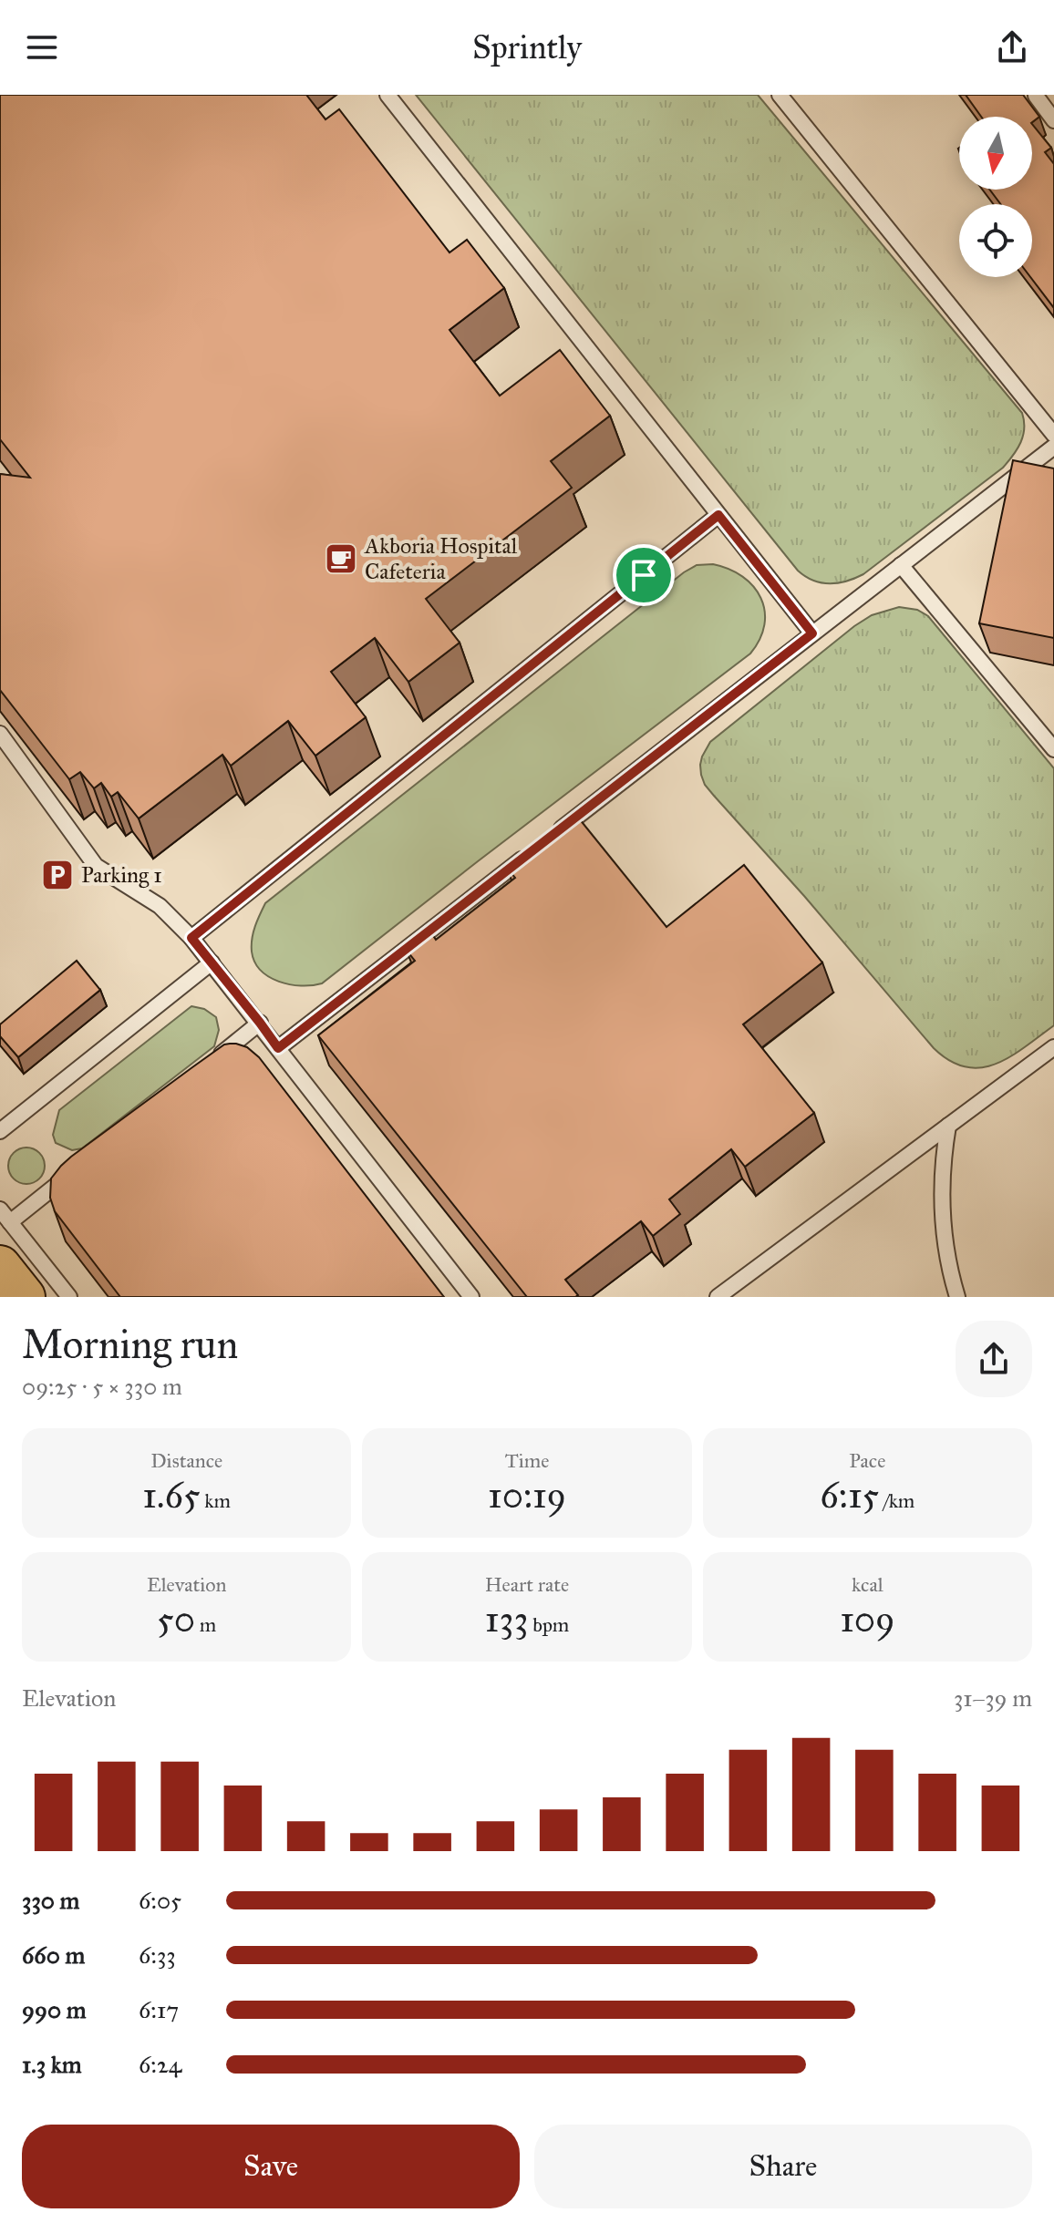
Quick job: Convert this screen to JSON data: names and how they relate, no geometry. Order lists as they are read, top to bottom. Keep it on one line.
{"places":{"cafe":["Akboria Hospital Cafeteria"],"parking":["Parking 1"]},"north":"bottom","page":{"header":"Sprintly","heading":["Morning run","09:25 · 5 × 330 m"],"stats":[["Distance","1.65 km"],["Time","10:19"],["Pace","6:15 /km"],["Elevation","50 m"],["Heart rate","133 bpm"],["kcal","109"]],"chart":["Elevation","31–39 m"],"list":[{"name":"330 m","note":"6:05"},{"name":"660 m","note":"6:33"},{"name":"990 m","note":"6:17"},{"name":"1.3 km","note":"6:24"}],"buttons":["Save","Share"]}}
